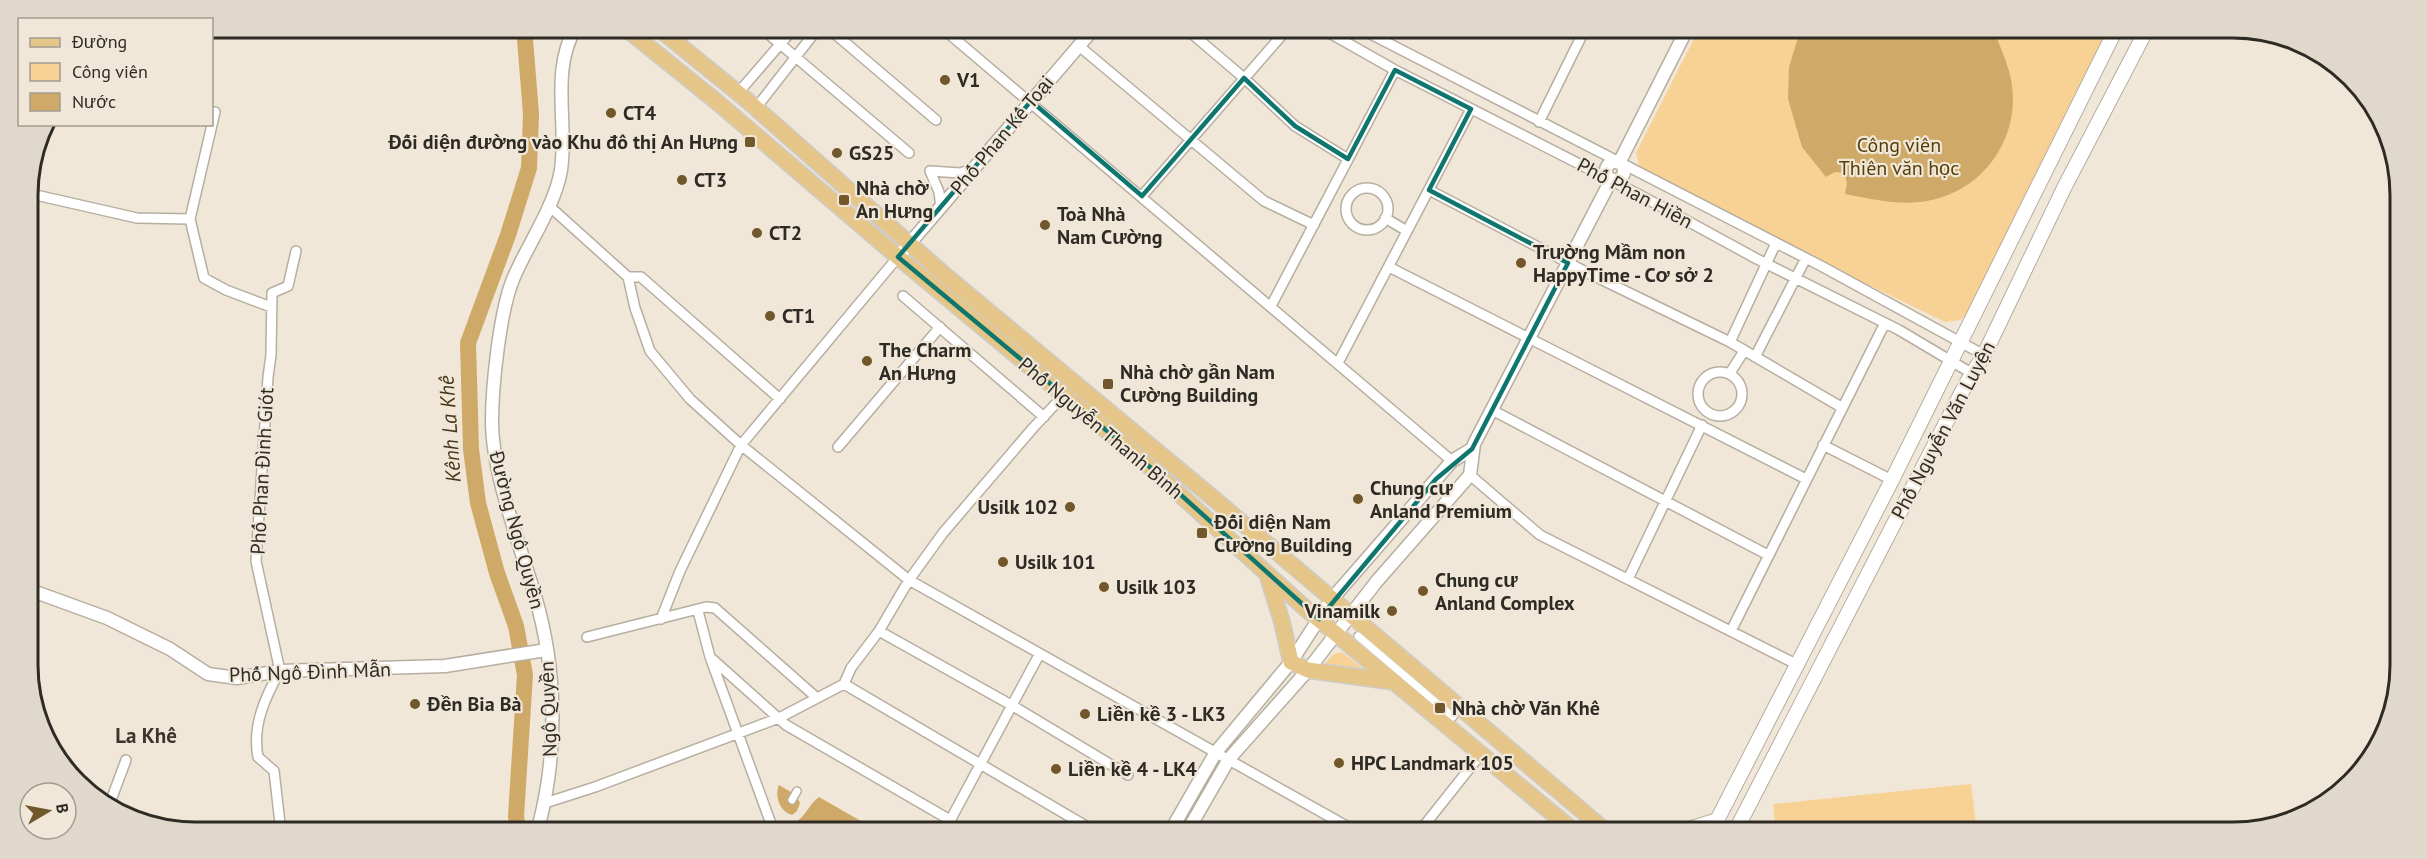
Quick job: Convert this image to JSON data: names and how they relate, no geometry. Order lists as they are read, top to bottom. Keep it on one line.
{"streets":{"main road":["Phố Nguyễn Thanh Bình","Phố Nguyễn Văn Luyện"],"street":["Phố Phan Kế Toại","Phố Phan Hiền","Phố Phan Đình Giót","Đường Ngô Quyền","Phố Ngô Đình Mẫn","Ngô Quyền"]},"crossings":[["Phố Phan Kế Toại","Phố Nguyễn Thanh Bình"],["Phố Phan Hiền","Phố Nguyễn Văn Luyện"],["Phố Phan Đình Giót","Phố Ngô Đình Mẫn"],["Đường Ngô Quyền","Phố Ngô Đình Mẫn"],["Đường Ngô Quyền","Ngô Quyền"],["Phố Ngô Đình Mẫn","Ngô Quyền"]],"districts":["La Khê"],"water":["Kênh La Khê"],"parks":["Công viên Thiên văn học"],"places":{"other":["V1","CT4","GS25","CT3","Toà Nhà Nam Cường","CT2","Trường Mầm non HappyTime - Cơ sở 2","CT1","The Charm An Hưng","Chung cư Anland Premium","Usilk 102","Usilk 101","Usilk 103","Chung cư Anland Complex","Vinamilk","Đền Bia Bà","Liền kề 3 - LK3","HPC Landmark 105","Liền kề 4 - LK4"],"transit":["Đối diện đường vào Khu đô thị An Hưng","Nhà chờ An Hưng","Nhà chờ gần Nam Cường Building","Đối diện Nam Cường Building","Nhà chờ Văn Khê"]},"legend":["Đường","Công viên","Nước"],"north":"right"}
